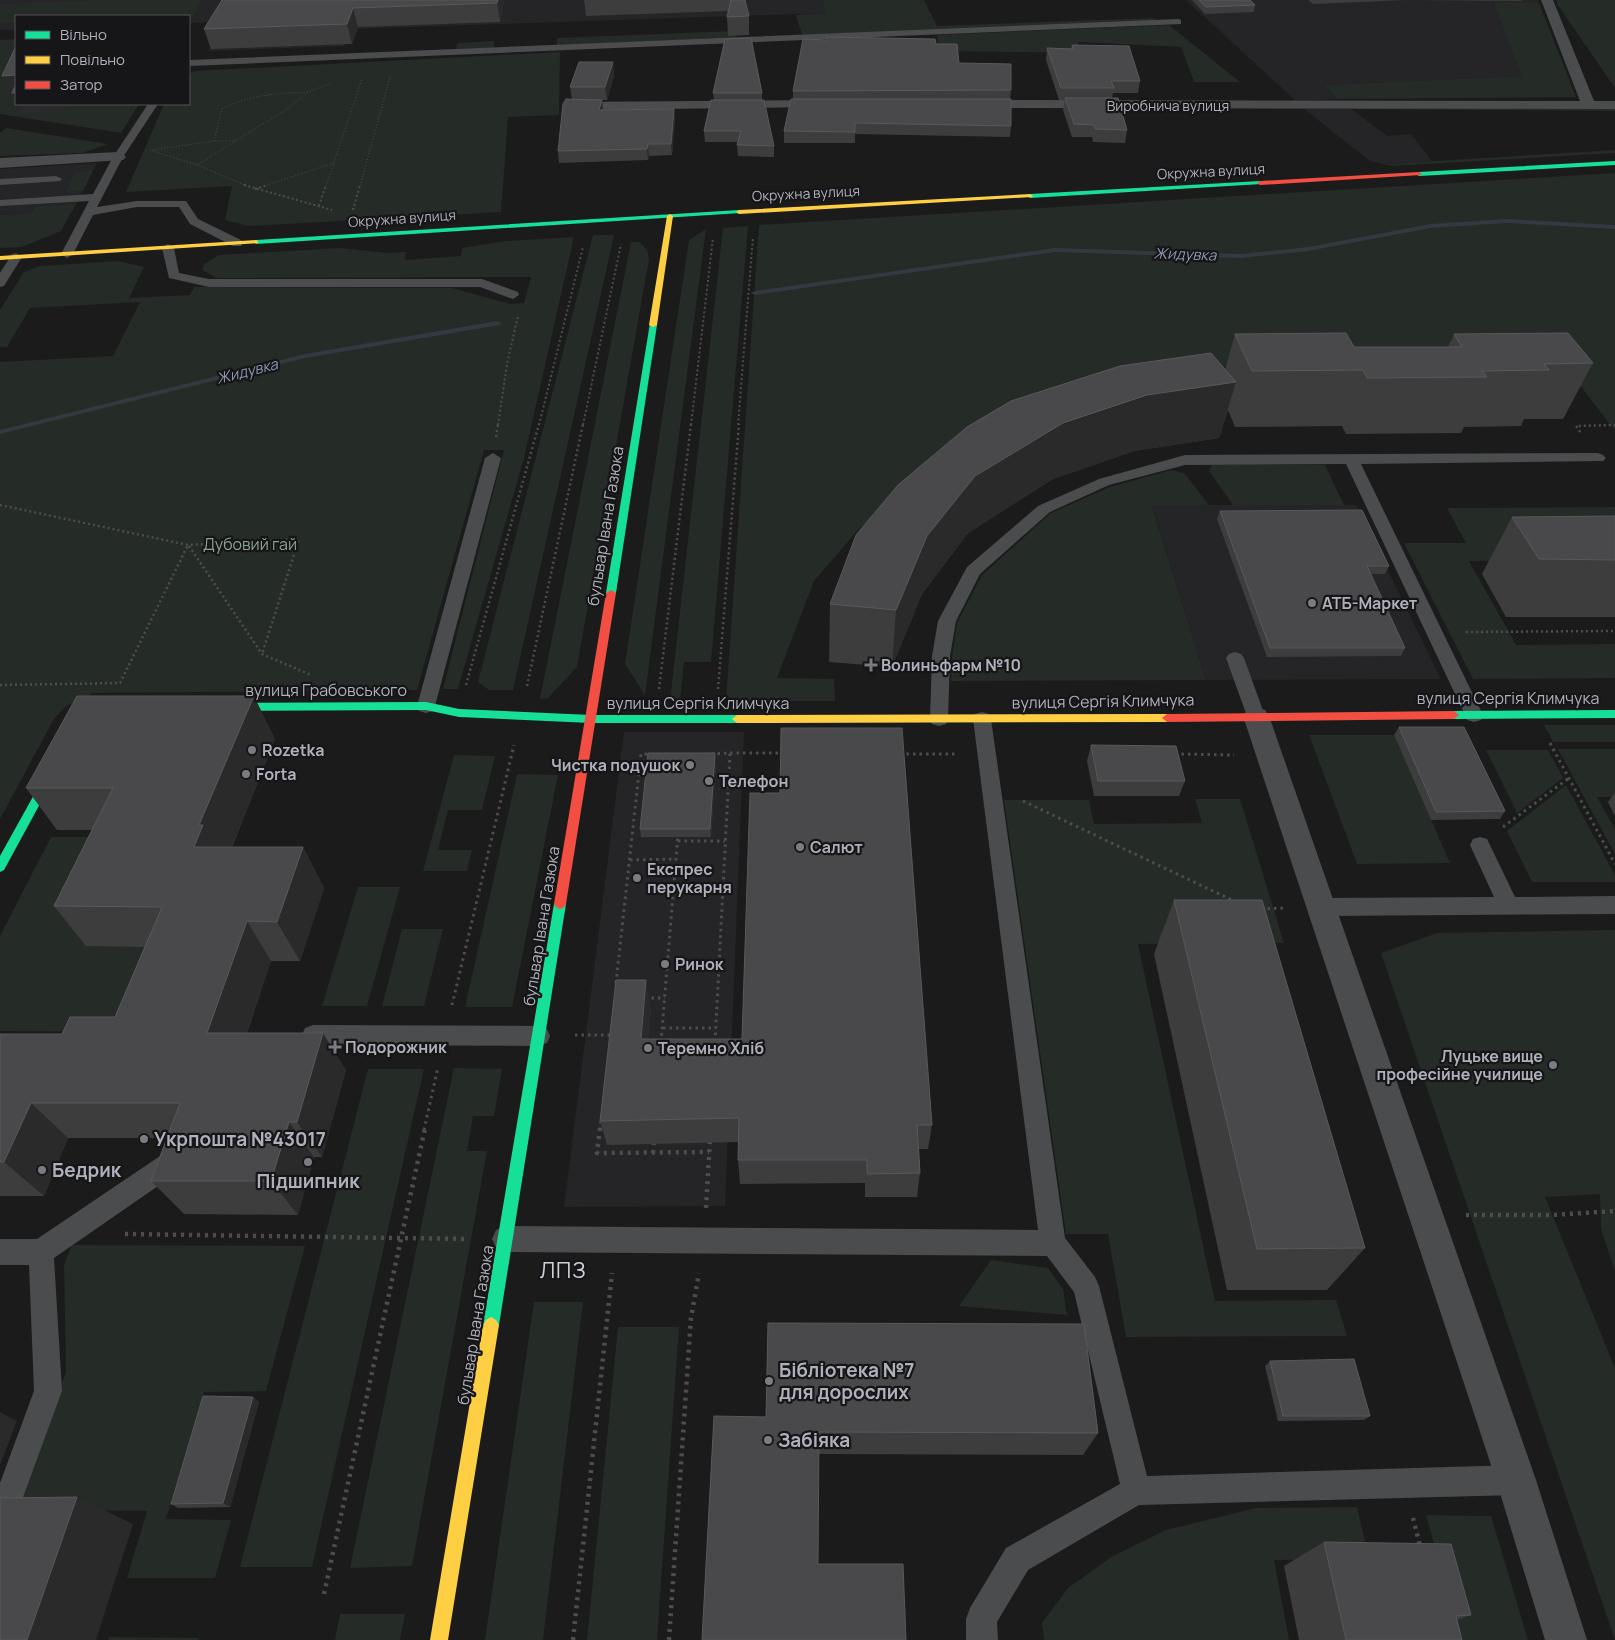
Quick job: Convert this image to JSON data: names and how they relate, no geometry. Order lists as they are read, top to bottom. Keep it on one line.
{"streets":{"street":["Виробнича вулиця","Окружна вулиця","бульвар Івана Газюка","вулиця Грабовського","вулиця Сергія Климчука"]},"crossings":[["Окружна вулиця","бульвар Івана Газюка"],["бульвар Івана Газюка","вулиця Грабовського"],["бульвар Івана Газюка","вулиця Сергія Климчука"],["вулиця Грабовського","вулиця Сергія Климчука"]],"districts":["ЛПЗ"],"water":["Жидувка"],"parks":["Дубовий гай"],"places":{"other":["АТБ-Маркет","Rozetka","Чистка подушок","Forta","Телефон","Салют","Експрес перукарня","Ринок","Теремно Хліб","Луцьке вище професійне училище","Укрпошта №43017","Підшипник","Бедрик","Бібліотека №7 для дорослих","Забіяка"],"health":["Волиньфарм №10","Подорожник"]},"legend":["Вільно","Повільно","Затор"]}
